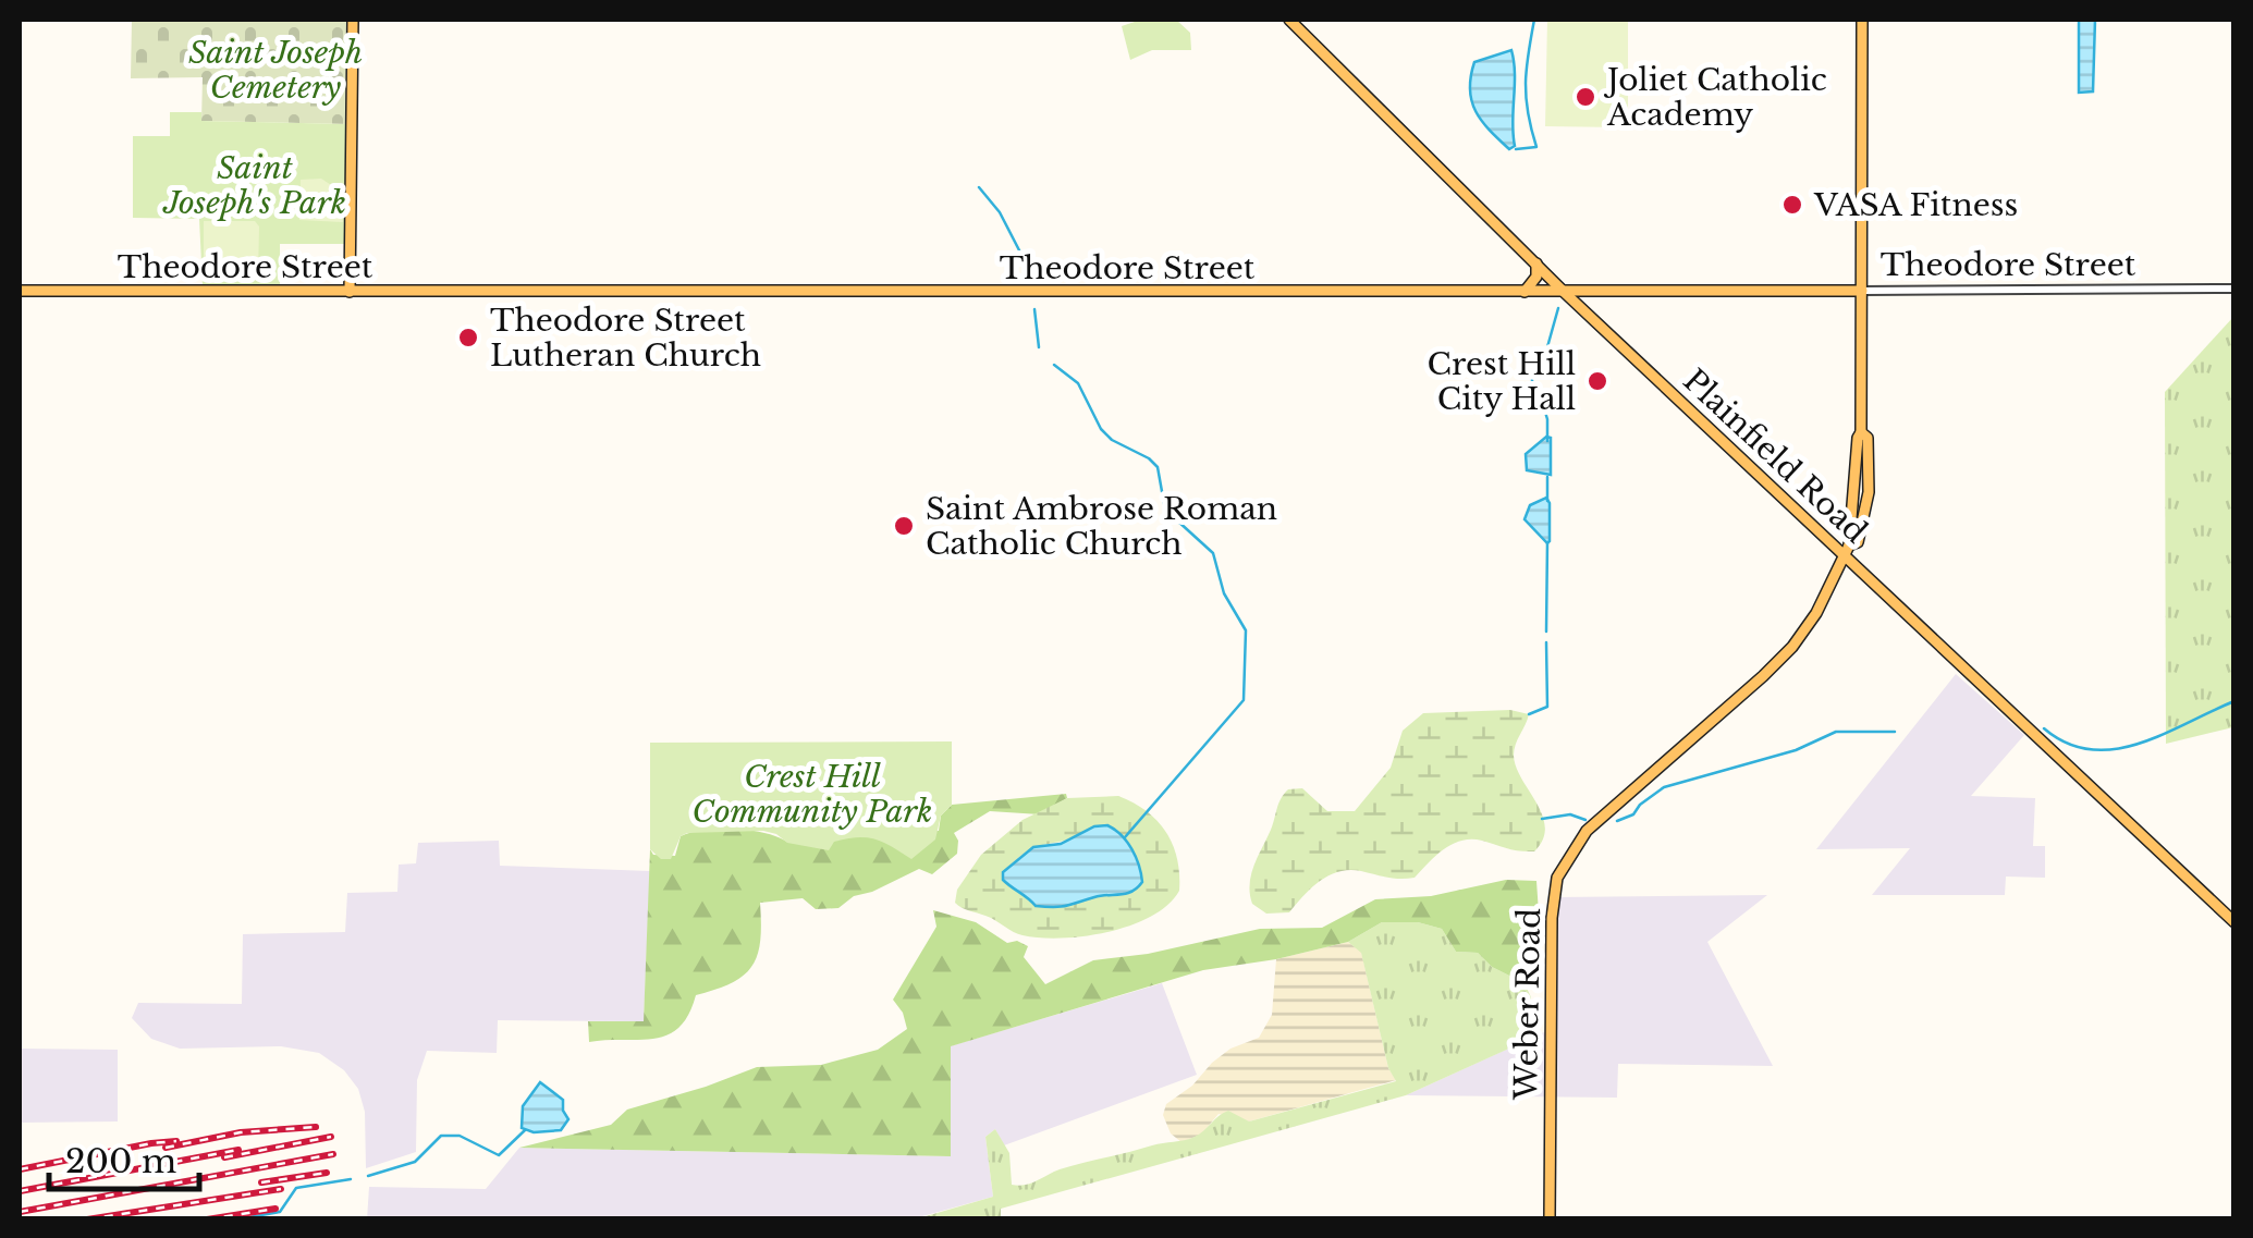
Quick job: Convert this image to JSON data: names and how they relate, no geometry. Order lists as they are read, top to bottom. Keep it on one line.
{"streets":{"main road":["Theodore Street","Plainfield Road","Weber Road"]},"crossings":[["Theodore Street","Plainfield Road"],["Theodore Street","Weber Road"],["Plainfield Road","Weber Road"]],"parks":["Saint Joseph Cemetery","Saint Joseph's Park","Crest Hill Community Park"],"places":["Joliet Catholic Academy","VASA Fitness","Theodore Street Lutheran Church","Crest Hill City Hall","Saint Ambrose Roman Catholic Church"],"scale_bar":"200 m"}
